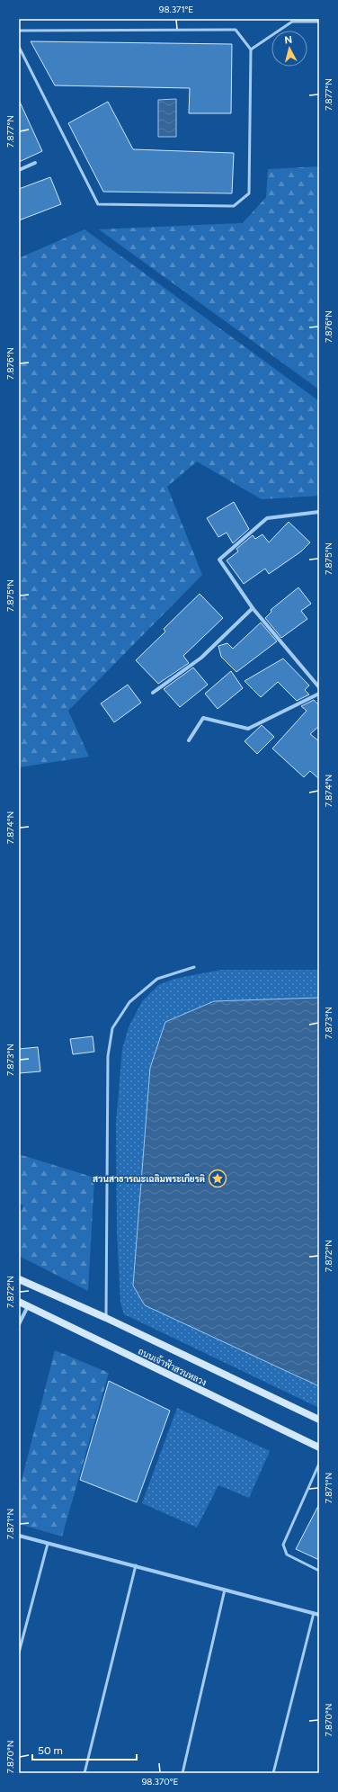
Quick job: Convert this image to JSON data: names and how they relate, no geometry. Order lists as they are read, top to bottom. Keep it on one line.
{"streets":{"main road":["ถนนเจ้าฟ้าสวนหลวง"]},"places":{"place":["สวนสาธารณะเฉลิมพระเกียรติ"]},"scale_bar":"50 m","north":"top","coordinates":["98.371°E","7.877°N","7.876°N","7.875°N","7.874°N","7.873°N","7.872°N","7.871°N","7.870°N","98.370°E"]}
